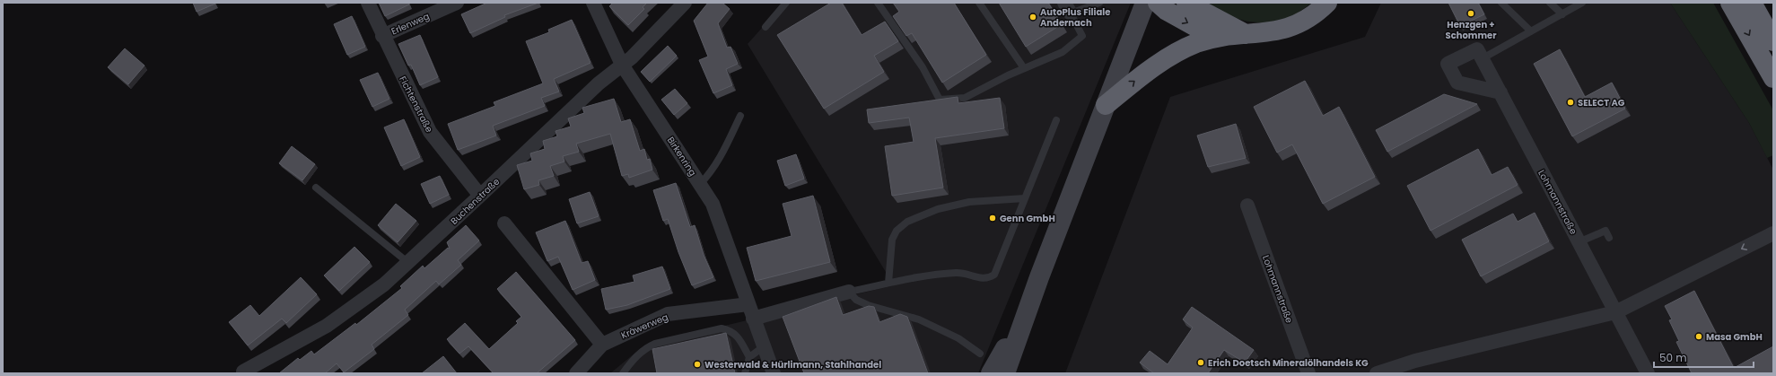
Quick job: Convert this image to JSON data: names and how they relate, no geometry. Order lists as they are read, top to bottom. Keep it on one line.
{"streets":{"street":["Erlenweg","Fichtenstraße","Birkenring","Buchenstraße","Lohmannstraße","Kräwerweg"]},"crossings":[["Erlenweg","Fichtenstraße"],["Fichtenstraße","Buchenstraße"],["Birkenring","Buchenstraße"],["Birkenring","Kräwerweg"]],"places":["Henzgen + Schommer","AutoPlus Filiale Andernach","SELECT AG","Genn GmbH","Masa GmbH","Erich Doetsch Mineralölhandels KG","Westerwald & Hürlimann, Stahlhandel"],"scale_bar":"50 m"}
